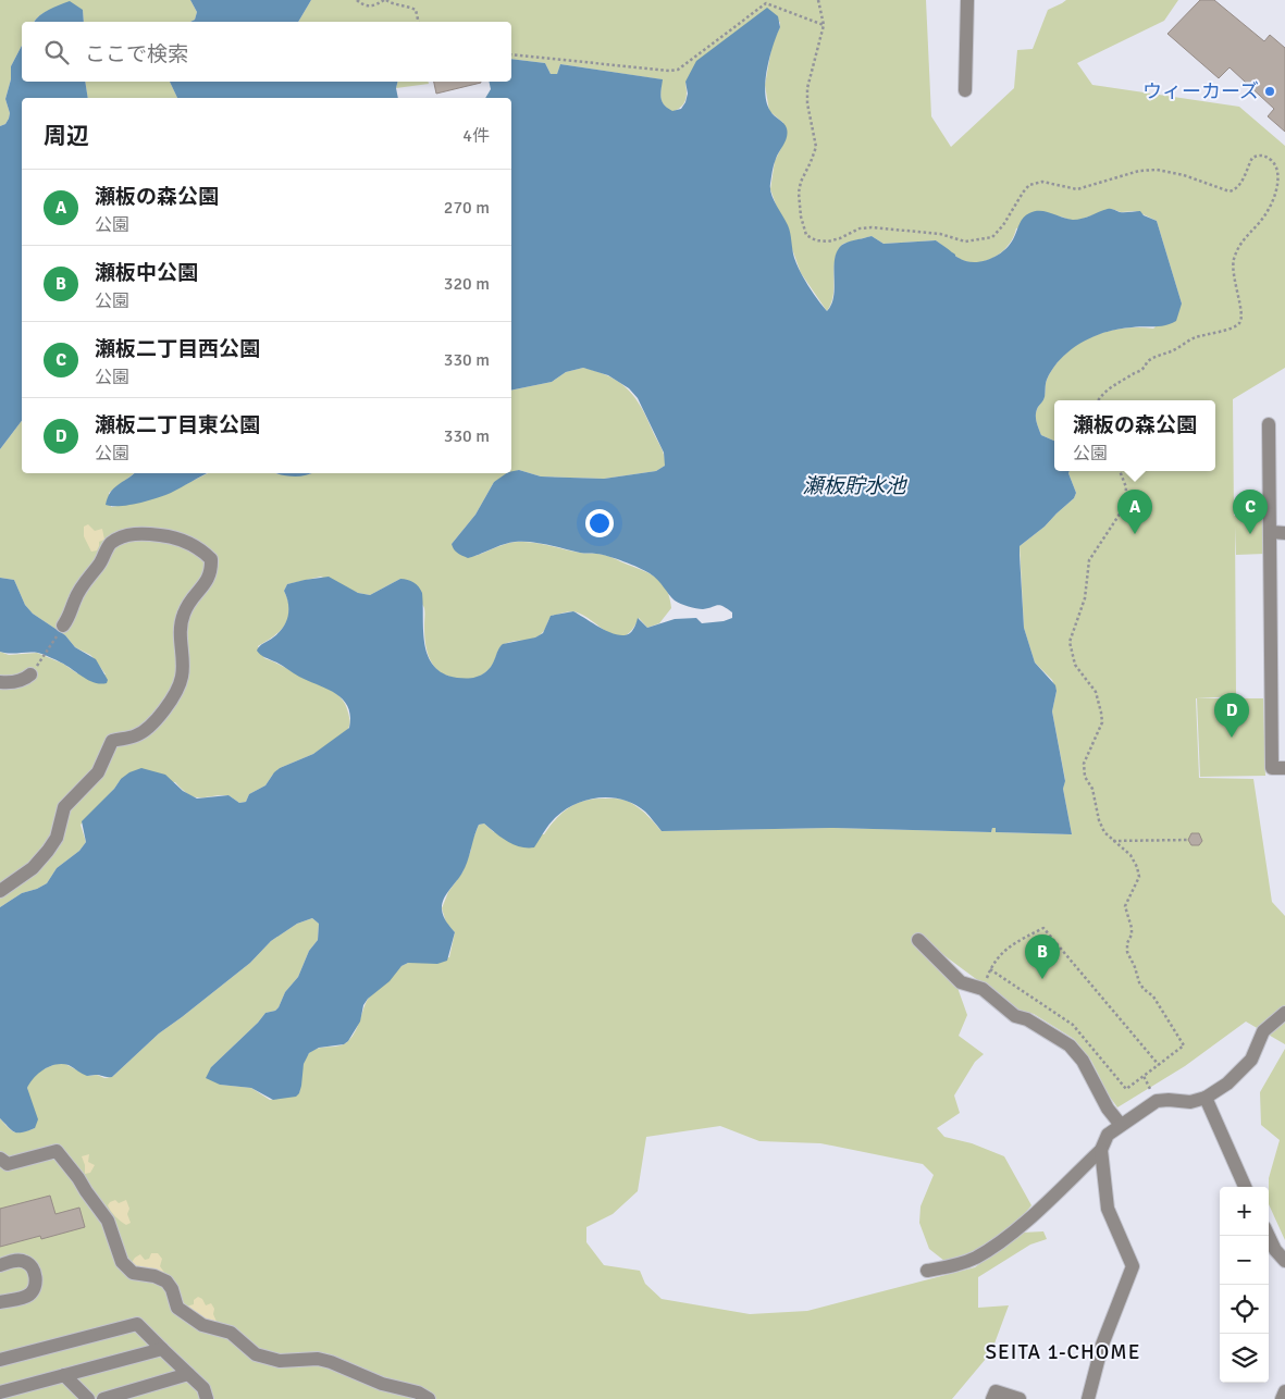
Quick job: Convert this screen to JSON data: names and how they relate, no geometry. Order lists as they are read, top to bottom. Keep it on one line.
{"districts":["SEITA 1-CHOME"],"water":["瀬板貯水池"],"places":["ウィーカーズ"],"page":{"search":"ここで検索","heading":["周辺","4件"],"list":[{"mark":"A","name":"瀬板の森公園","note":"公園","value":"270 m"},{"mark":"B","name":"瀬板中公園","note":"公園","value":"320 m"},{"mark":"C","name":"瀬板二丁目西公園","note":"公園","value":"330 m"},{"mark":"D","name":"瀬板二丁目東公園","note":"公園","value":"330 m"}],"popup":["瀬板の森公園","公園"],"pins":["A","C","D","B"],"map_buttons":["+","−"]}}
